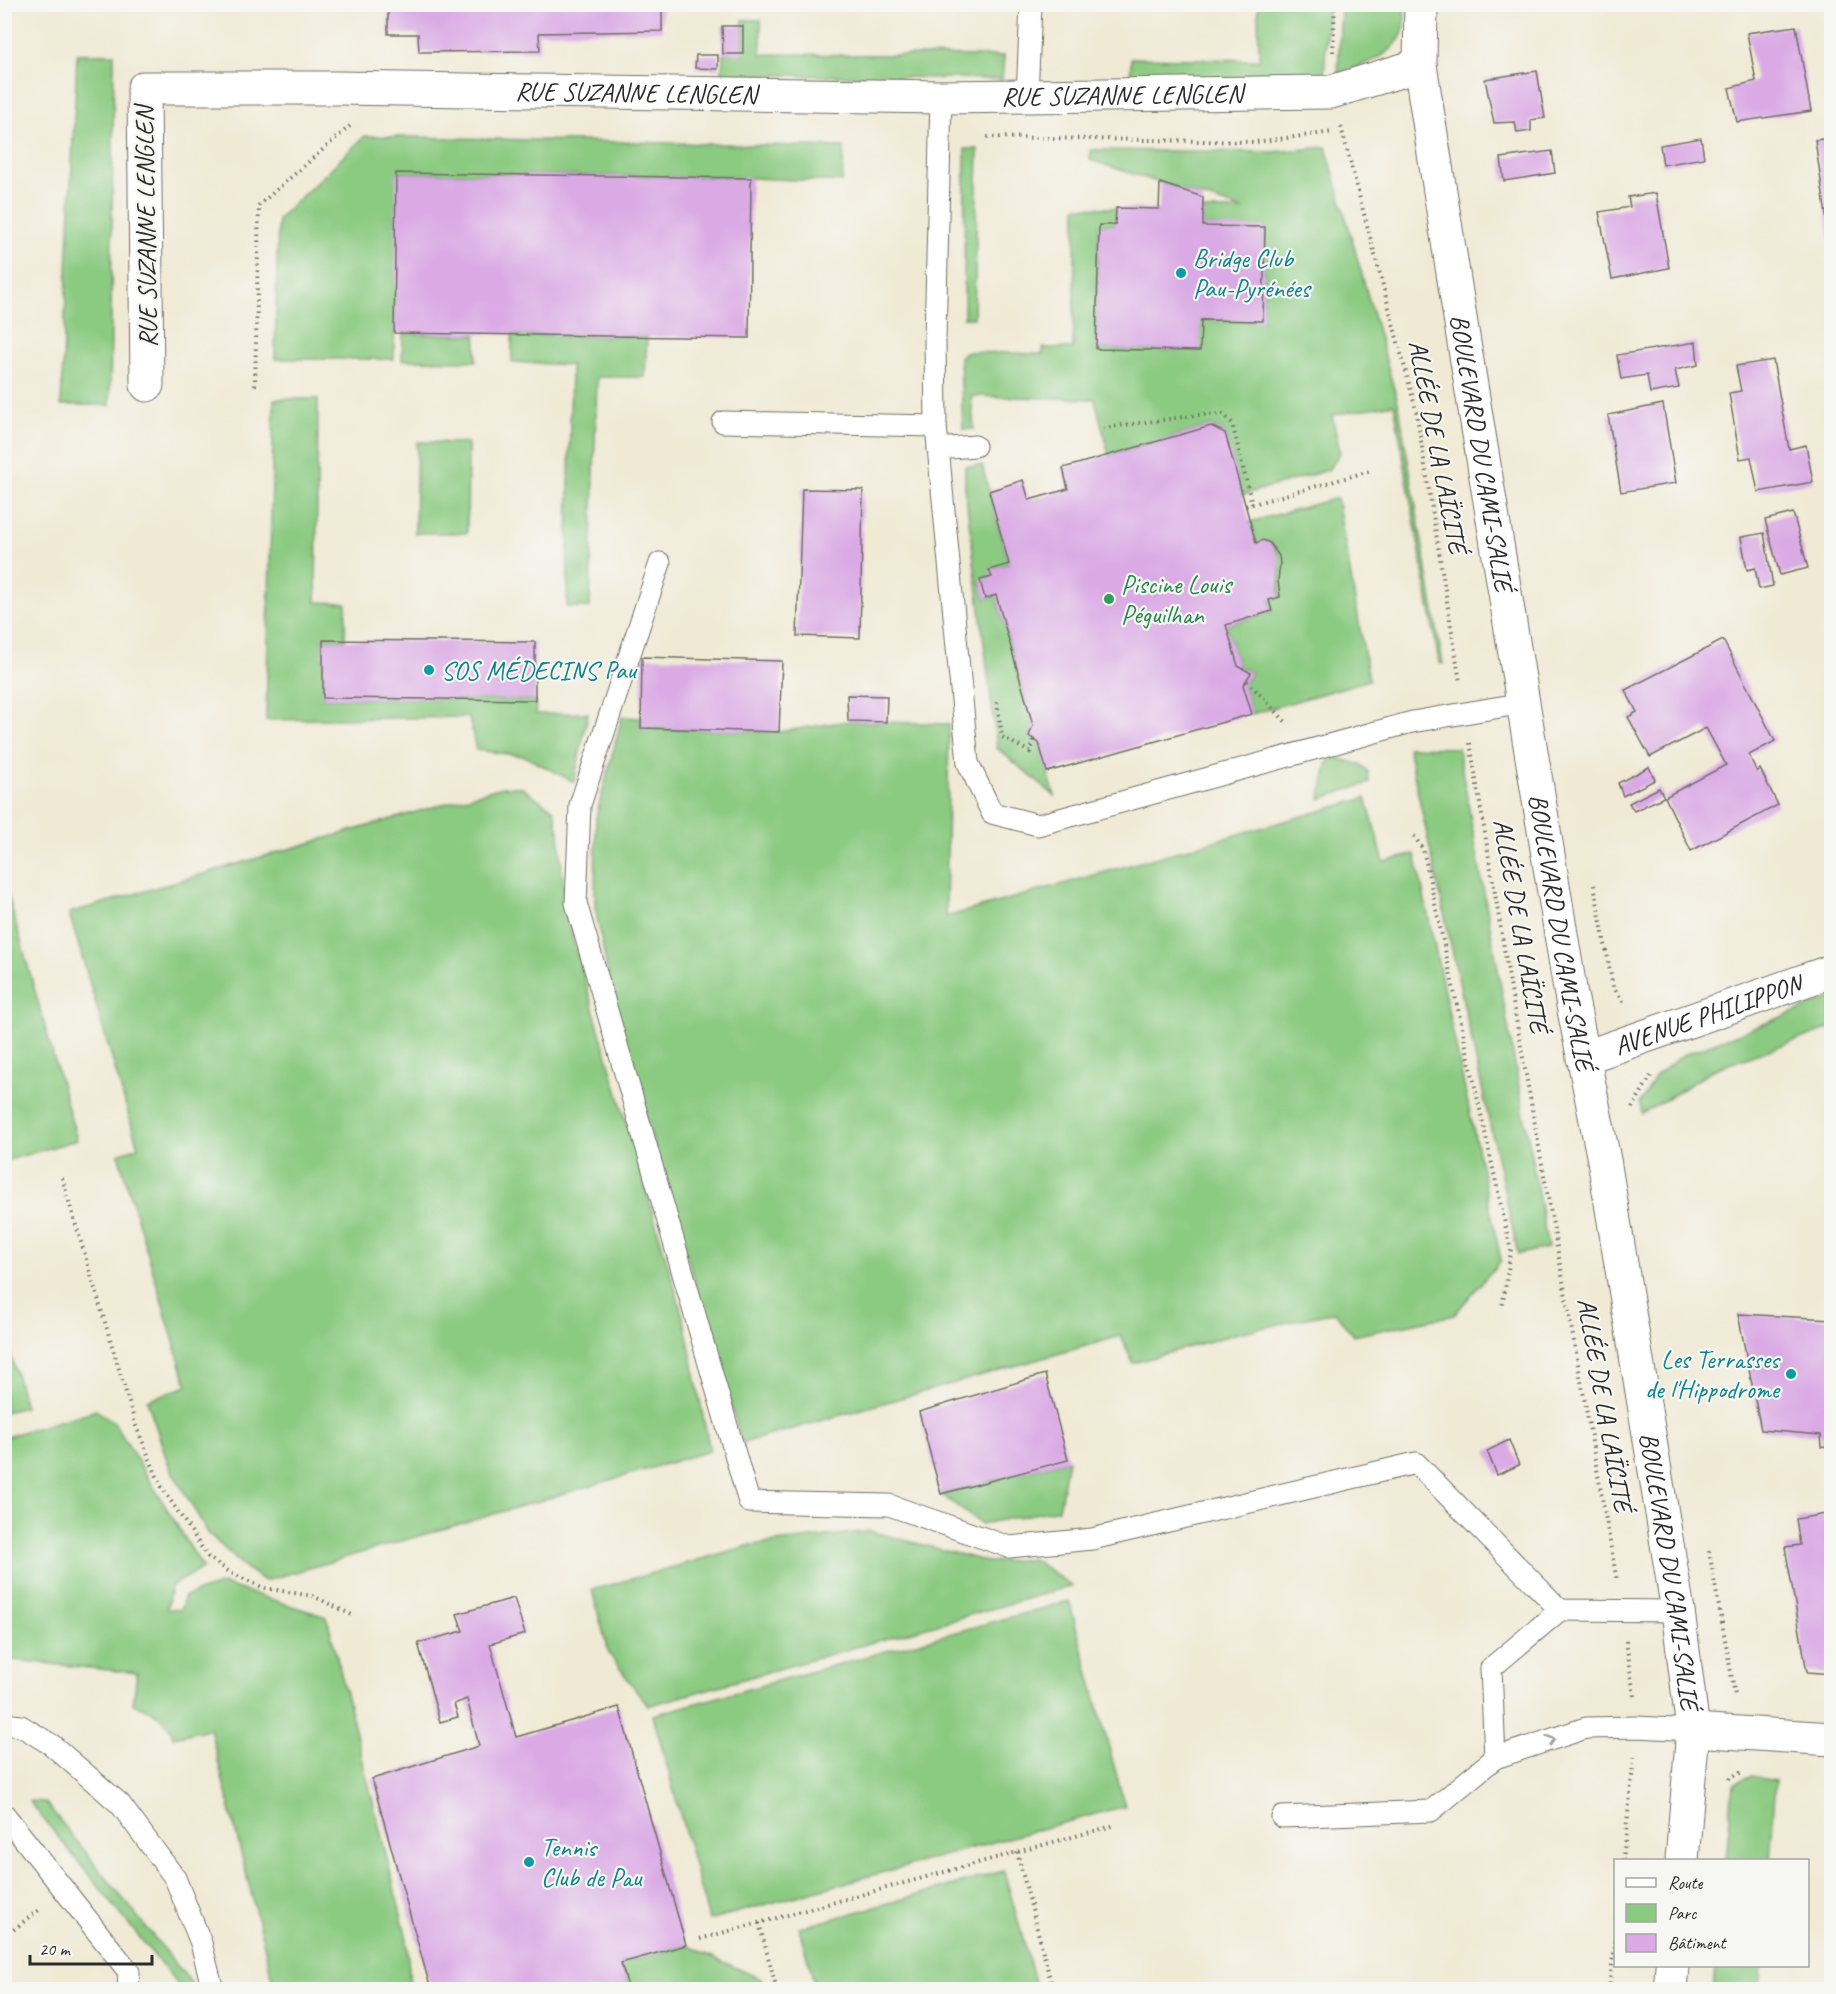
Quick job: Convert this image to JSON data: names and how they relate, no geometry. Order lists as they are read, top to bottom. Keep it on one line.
{"streets":{"street":["RUE SUZANNE LENGLEN","BOULEVARD DU CAMI-SALIÉ","AVENUE PHILIPPON"],"path":["ALLÉE DE LA LAÏCITÉ"]},"crossings":[["RUE SUZANNE LENGLEN","ALLÉE DE LA LAÏCITÉ"],["RUE SUZANNE LENGLEN","BOULEVARD DU CAMI-SALIÉ"],["BOULEVARD DU CAMI-SALIÉ","AVENUE PHILIPPON"]],"places":["Bridge Club Pau-Pyrénées","Piscine Louis Péguilhan","SOS MÉDECINS Pau","Les Terrasses de l'Hippodrome","Tennis Club de Pau"],"legend":["Route","Parc","Bâtiment"],"scale_bar":"20 m"}
